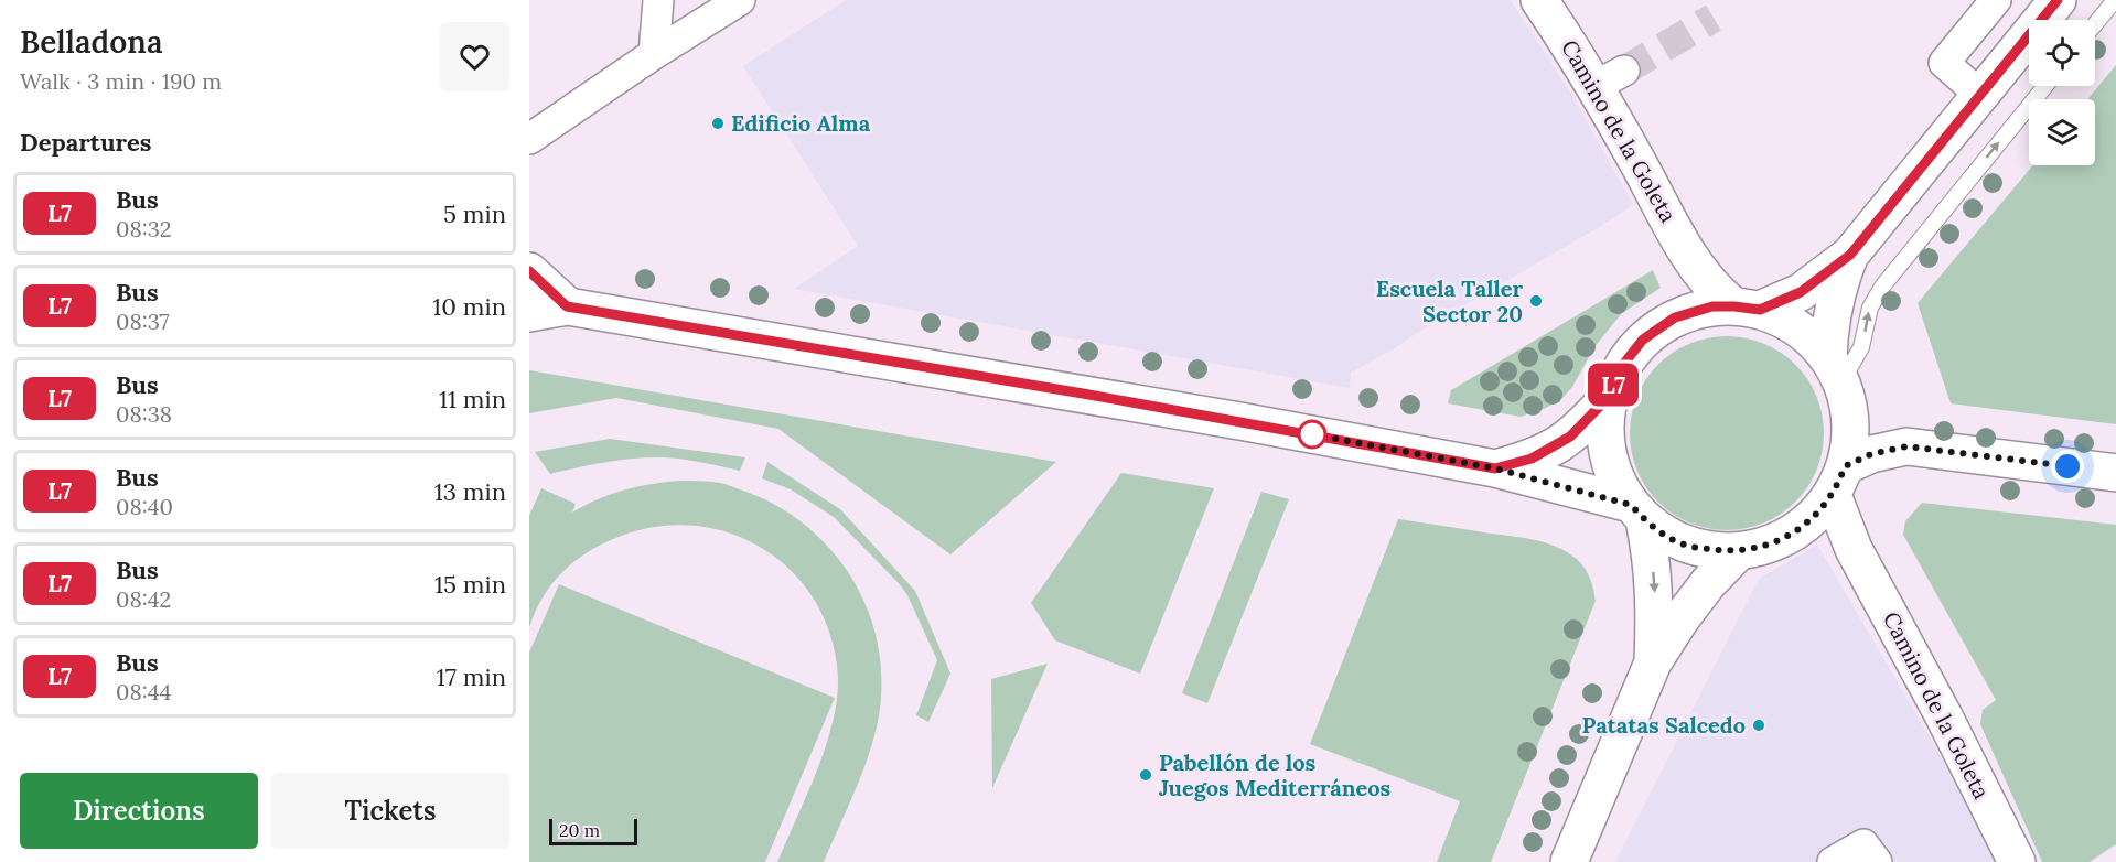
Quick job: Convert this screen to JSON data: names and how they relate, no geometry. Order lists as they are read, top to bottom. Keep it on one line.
{"streets":{"street":["Camino de la Goleta"]},"places":["Edificio Alma","Escuela Taller Sector 20","Patatas Salcedo","Pabellón de los Juegos Mediterráneos"],"lines":["bus line L7"],"scale_bar":"20 m","page":{"heading":[["Belladona","Walk · 3 min · 190 m"],"Departures"],"on_map":"L7","list":[{"mark":"L7","name":"Bus","note":"08:32","value":"5 min"},{"mark":"L7","name":"Bus","note":"08:37","value":"10 min"},{"mark":"L7","name":"Bus","note":"08:38","value":"11 min"},{"mark":"L7","name":"Bus","note":"08:40","value":"13 min"},{"mark":"L7","name":"Bus","note":"08:42","value":"15 min"},{"mark":"L7","name":"Bus","note":"08:44","value":"17 min"}],"buttons":["Directions","Tickets"],"scale":"20 m"}}
